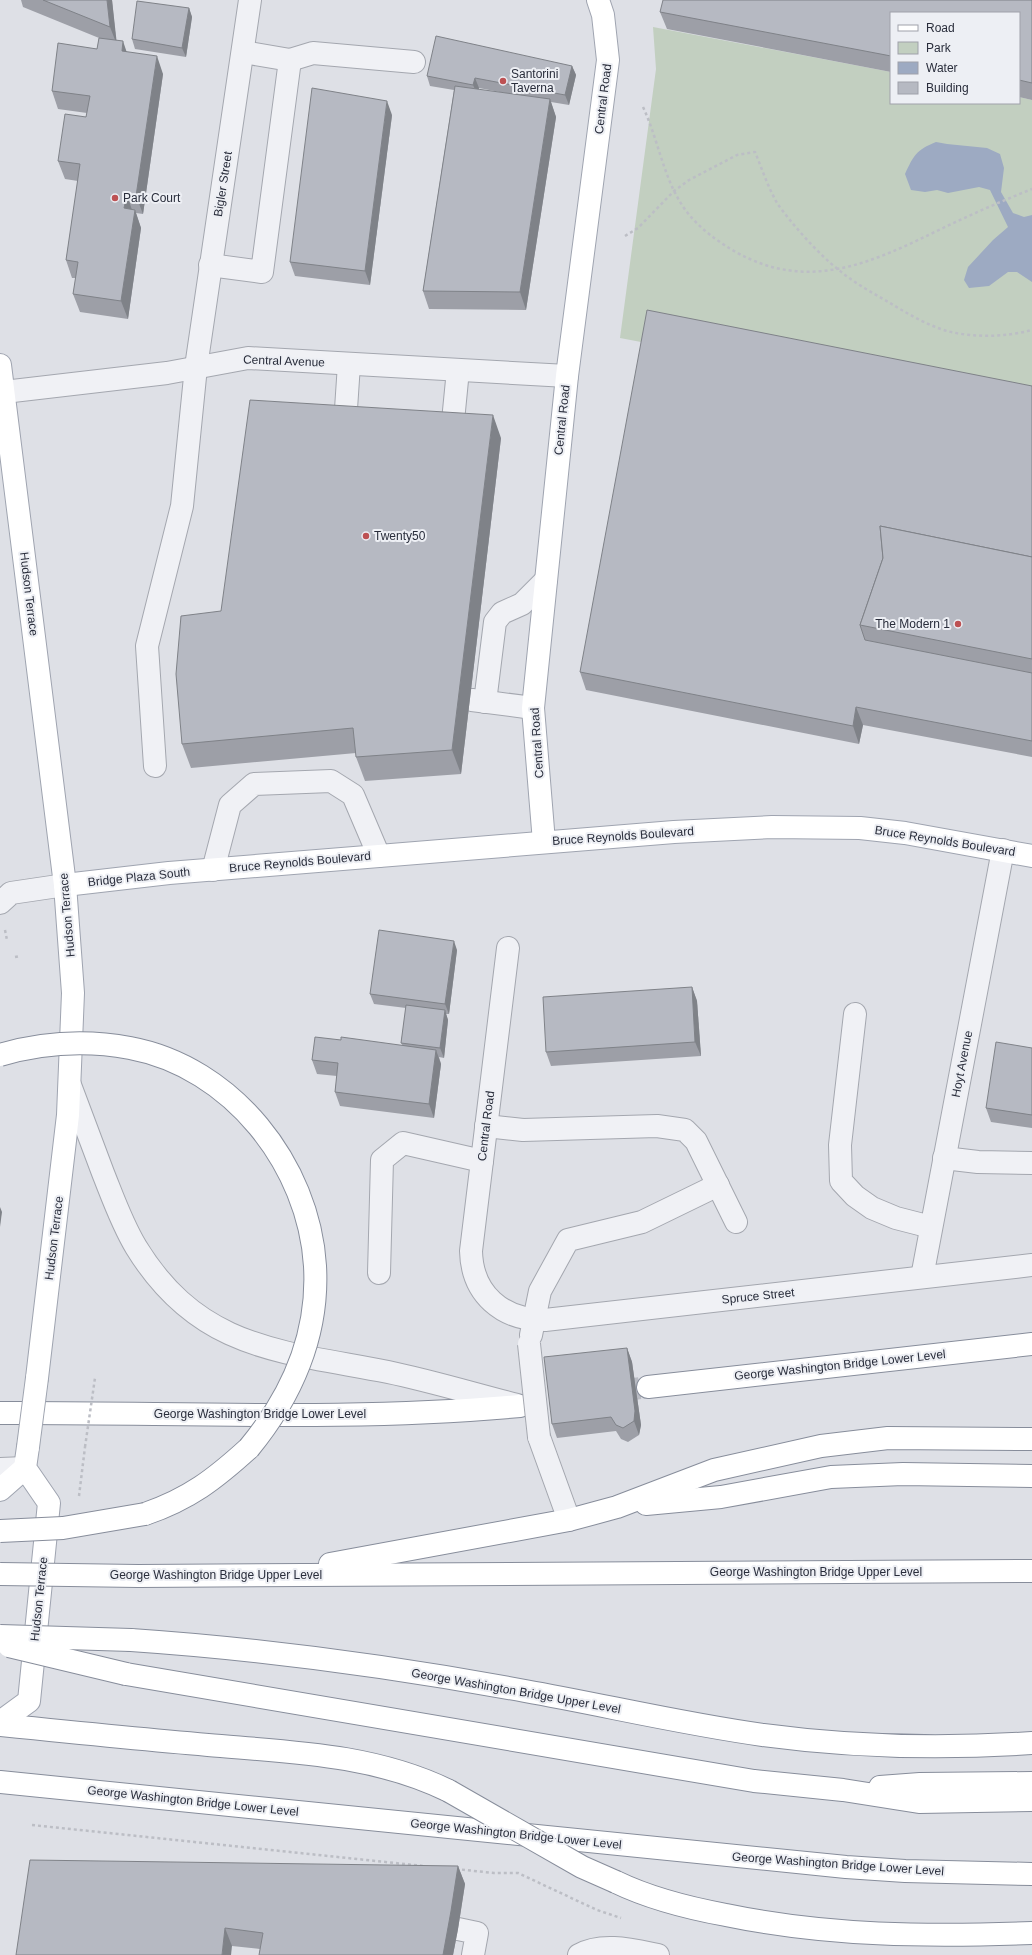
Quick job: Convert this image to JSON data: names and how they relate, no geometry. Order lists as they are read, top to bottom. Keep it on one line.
{"streets":{"main road":["Central Road","Hudson Terrace","Bruce Reynolds Boulevard","Bridge Plaza South","George Washington Bridge Lower Level","George Washington Bridge Upper Level"],"street":["Bigler Street","Central Avenue","Hoyt Avenue","Spruce Street"]},"crossings":[["Central Road","Central Avenue"],["Central Road","Bruce Reynolds Boulevard"],["Central Road","Spruce Street"],["Bigler Street","Central Avenue"],["Central Avenue","Hudson Terrace"],["Hudson Terrace","Bridge Plaza South"],["Bruce Reynolds Boulevard","Bridge Plaza South"],["Bruce Reynolds Boulevard","Hoyt Avenue"],["Hoyt Avenue","Spruce Street"]],"places":["Santorini Taverna","Park Court","Twenty50","The Modern 1"],"legend":["Road","Park","Water","Building"]}
